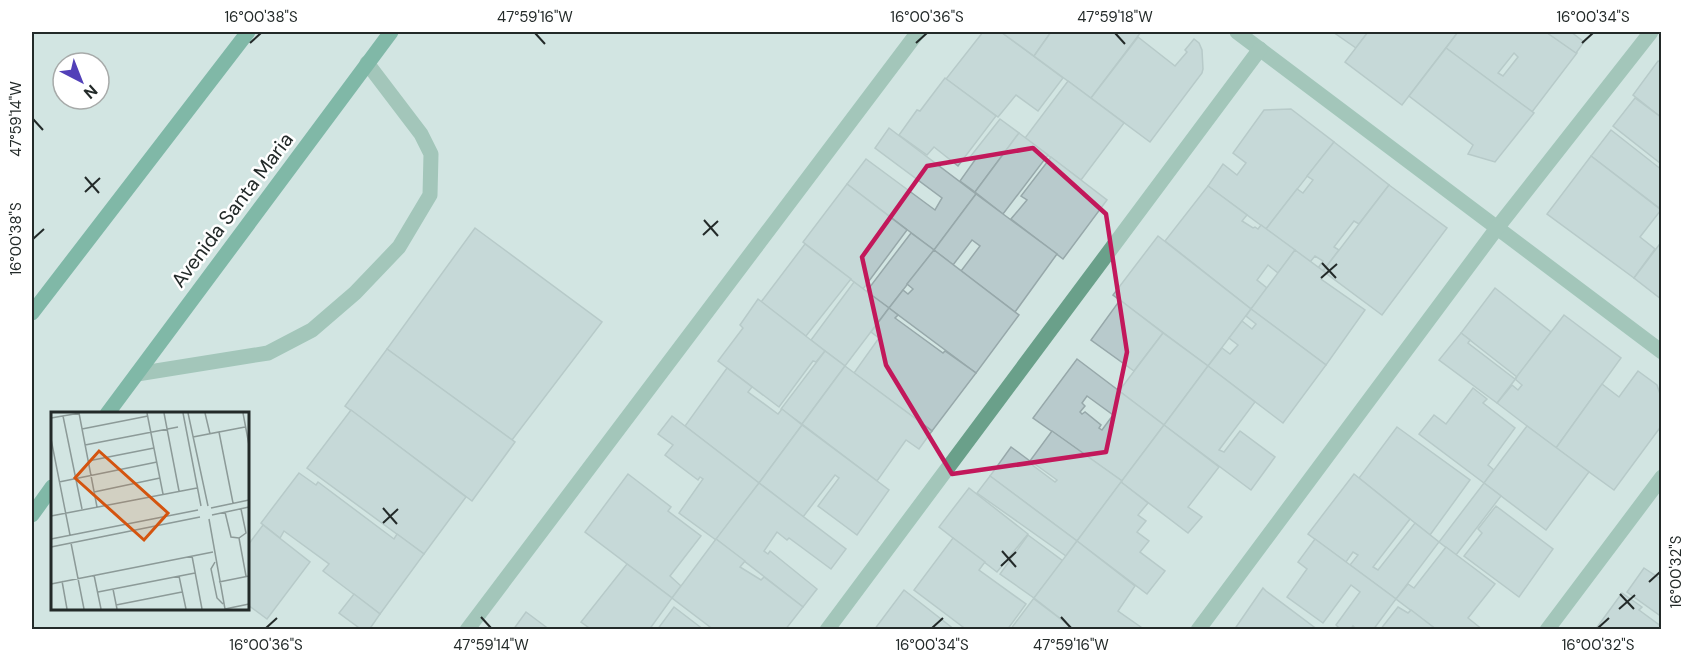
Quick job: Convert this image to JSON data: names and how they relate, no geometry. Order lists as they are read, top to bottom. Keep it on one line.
{"streets":{"main road":["Avenida Santa Maria"]},"north":"bottom right","coordinates":["16°00'38\"S","47°59'16\"W","16°00'36\"S","47°59'18\"W","16°00'34\"S","47°59'14\"W","16°00'32\"S"]}
